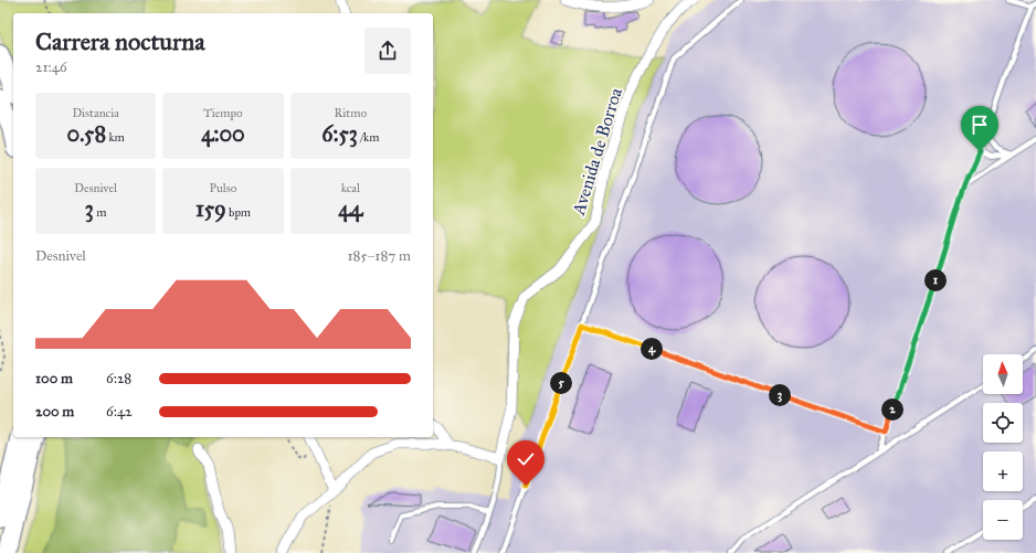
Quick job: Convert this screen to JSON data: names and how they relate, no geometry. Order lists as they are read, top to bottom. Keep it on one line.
{"streets":{"street":["Avenida de Borroa"]},"north":"top","page":{"heading":["Carrera nocturna","21:46"],"stats":[["Distancia","0.58 km"],["Tiempo","4:00"],["Ritmo","6:53 /km"],["Desnivel","3 m"],["Pulso","159 bpm"],["kcal","44"]],"chart":["Desnivel","185–187 m"],"pins":["1","4","5","3","2"],"map_buttons":["+","−"],"list":[{"name":"100 m","note":"6:28"},{"name":"200 m","note":"6:42"}]}}
